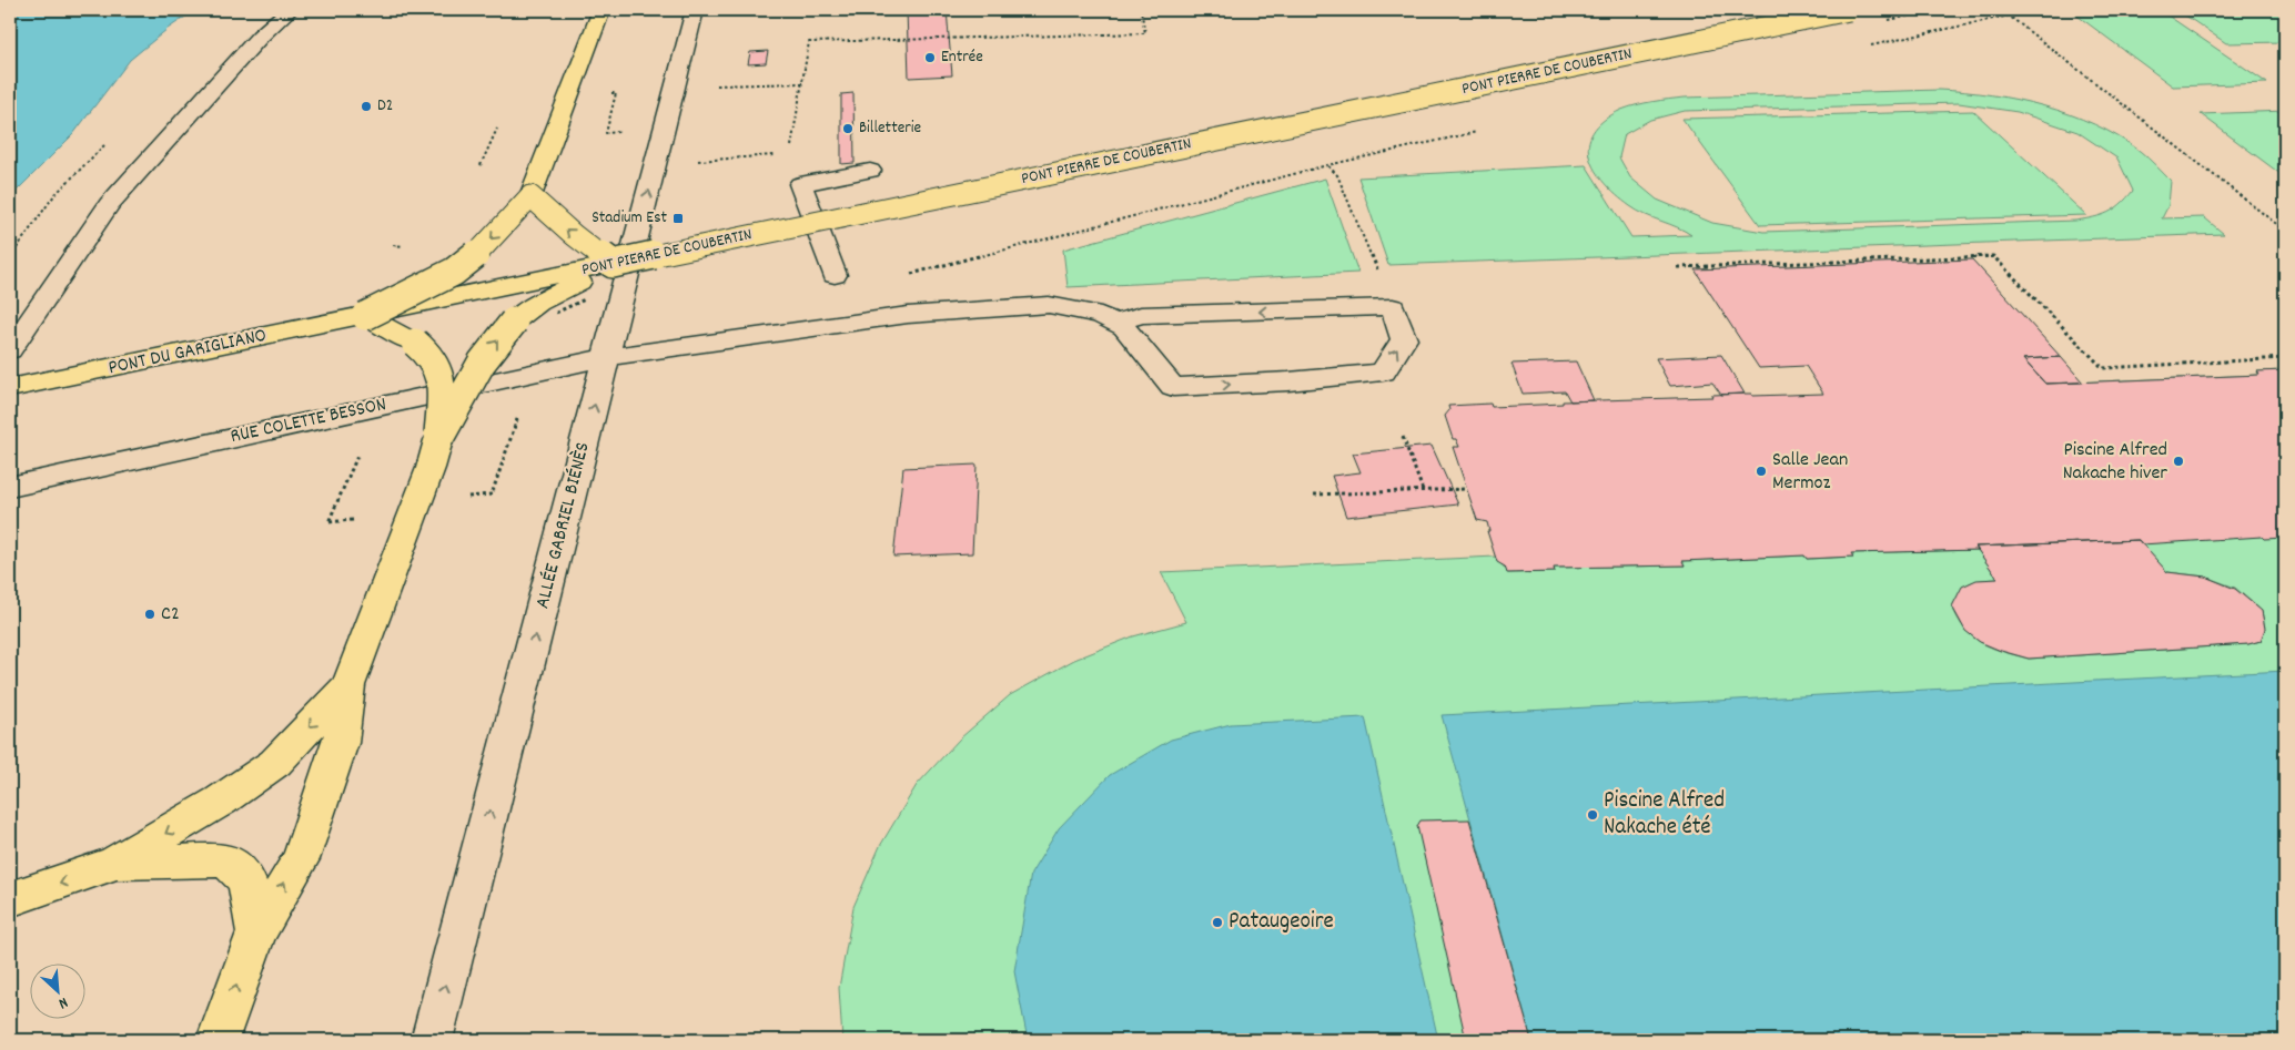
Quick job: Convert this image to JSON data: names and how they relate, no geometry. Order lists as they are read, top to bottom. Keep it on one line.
{"streets":{"main road":["PONT PIERRE DE COUBERTIN","PONT DU GARIGLIANO"],"street":["RUE COLETTE BESSON","ALLÉE GABRIEL BIÉNÈS"]},"crossings":[["PONT PIERRE DE COUBERTIN","PONT DU GARIGLIANO"],["PONT PIERRE DE COUBERTIN","ALLÉE GABRIEL BIÉNÈS"],["RUE COLETTE BESSON","ALLÉE GABRIEL BIÉNÈS"]],"one_way":["ALLÉE GABRIEL BIÉNÈS"],"places":{"other":["Entrée","D2","Billetterie","Piscine Alfred Nakache hiver","Salle Jean Mermoz","C2","Piscine Alfred Nakache été","Pataugeoire"],"transit":["Stadium Est"]},"north":"bottom right"}
